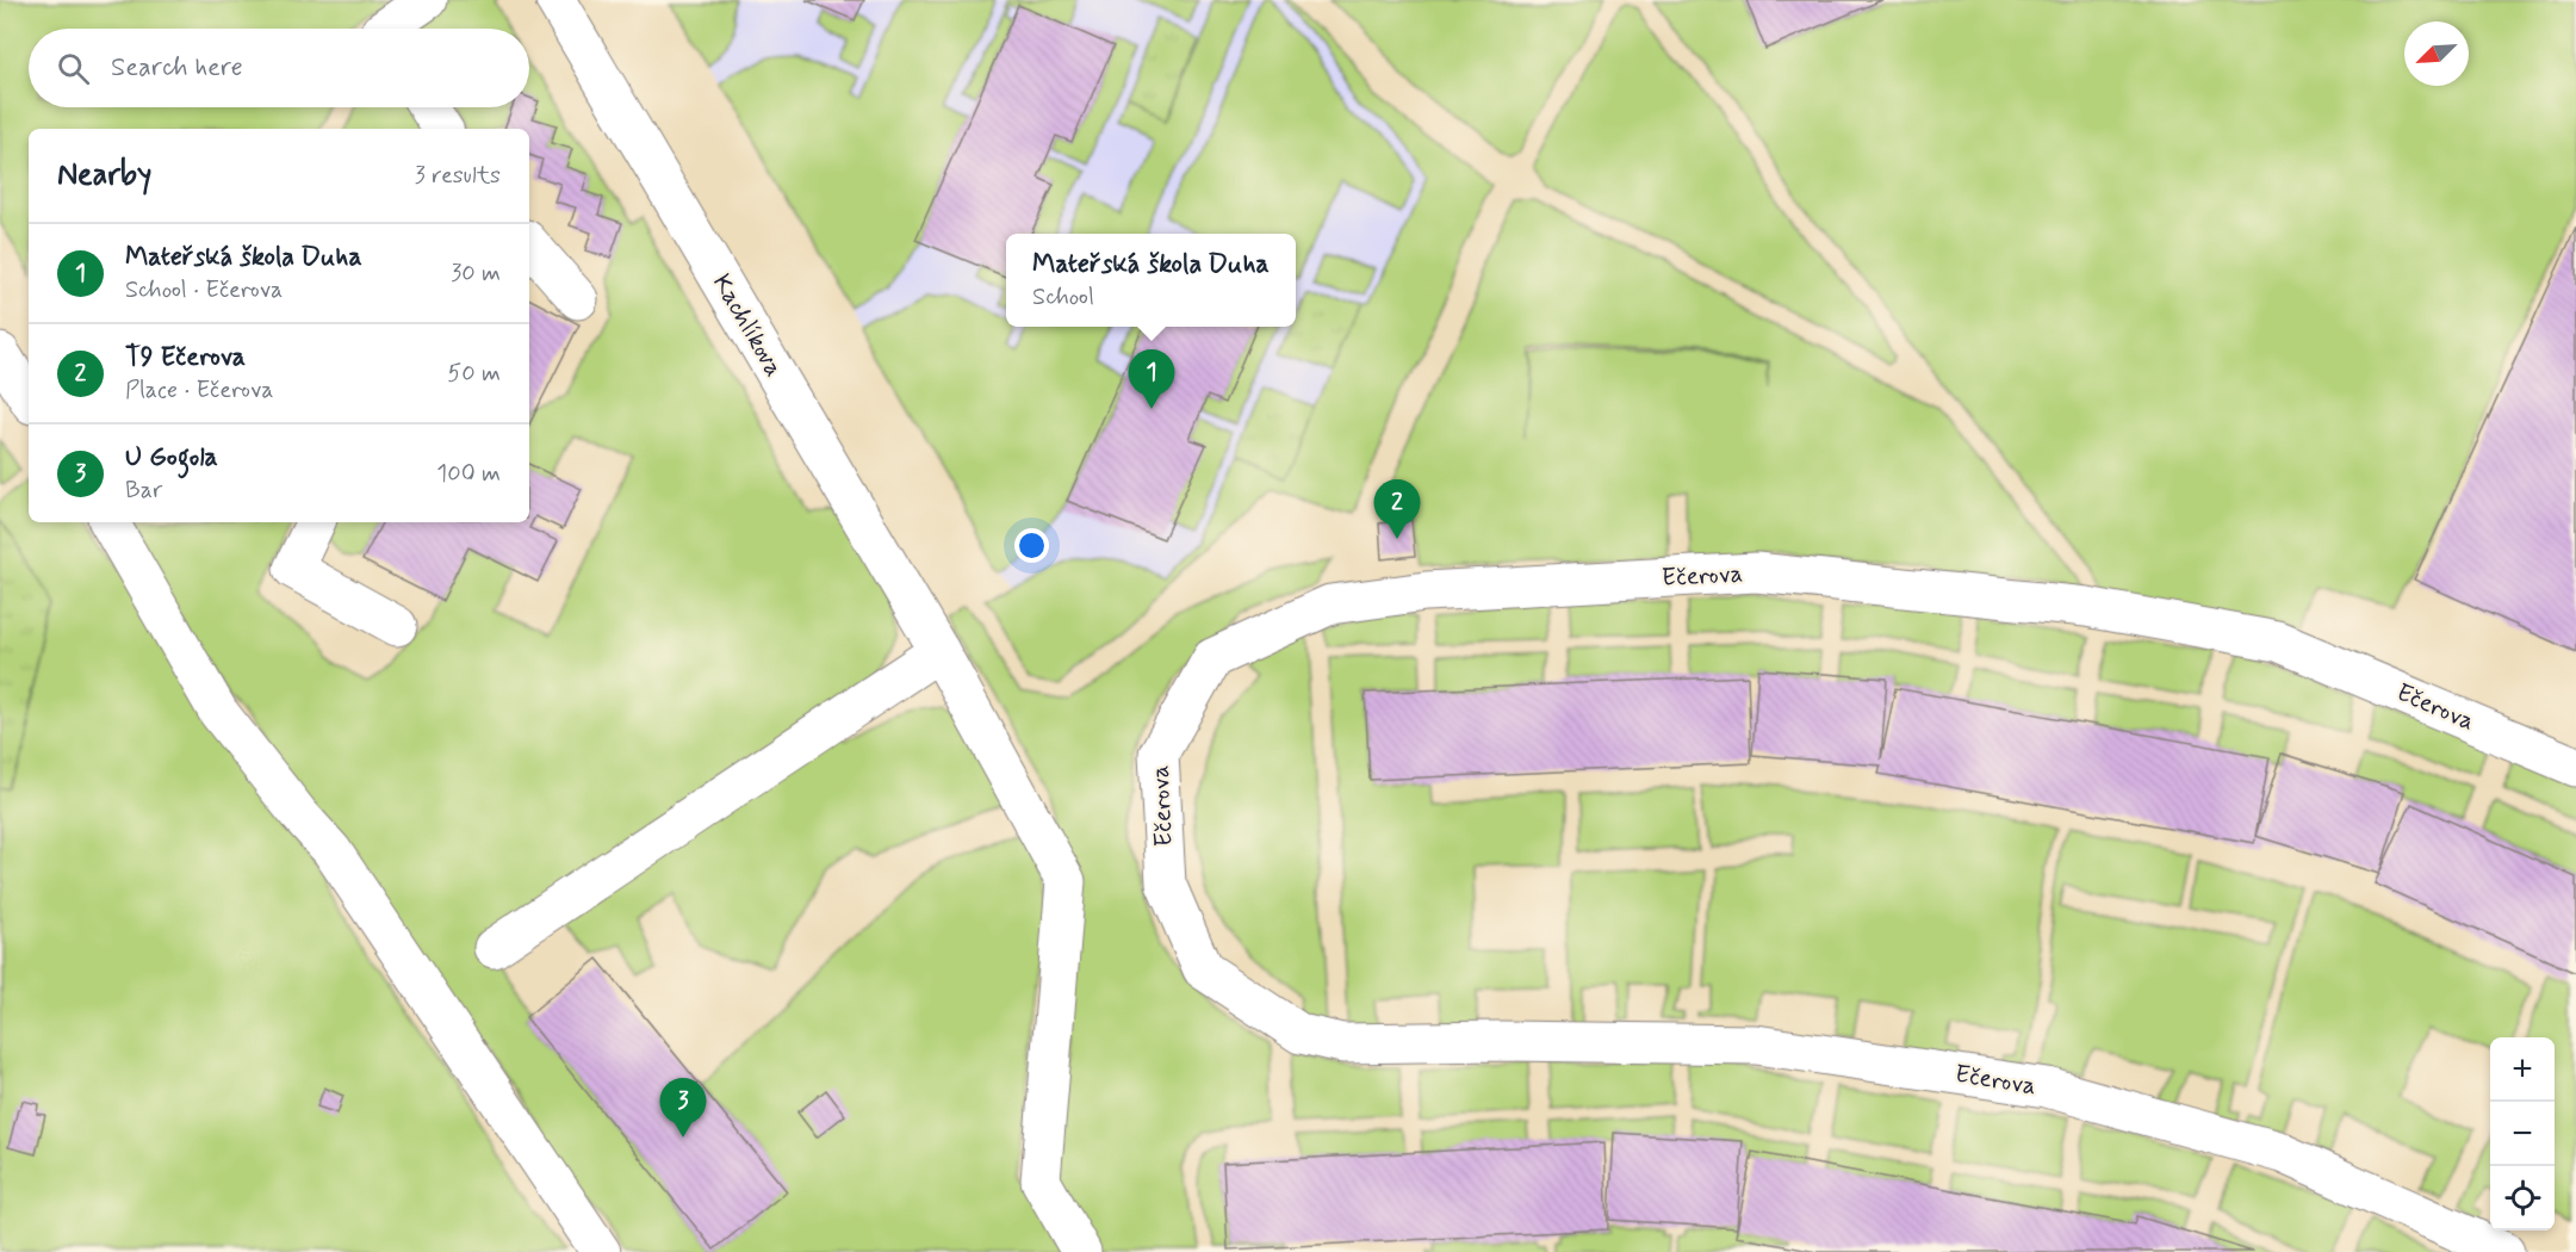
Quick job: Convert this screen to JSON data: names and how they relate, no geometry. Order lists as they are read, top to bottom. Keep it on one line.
{"streets":{"street":["Kachlíkova","Ečerova"]},"north":"bottom left","page":{"search":"Search here","heading":["Nearby","3 results"],"list":[{"mark":"1","name":"Mateřská škola Duha","note":"School · Ečerova","value":"30 m"},{"mark":"2","name":"T9 Ečerova","note":"Place · Ečerova","value":"50 m"},{"mark":"3","name":"U Gogola","note":"Bar","value":"100 m"}],"popup":["Mateřská škola Duha","School"],"pins":["1","2","3"],"map_buttons":["+","−"]}}
